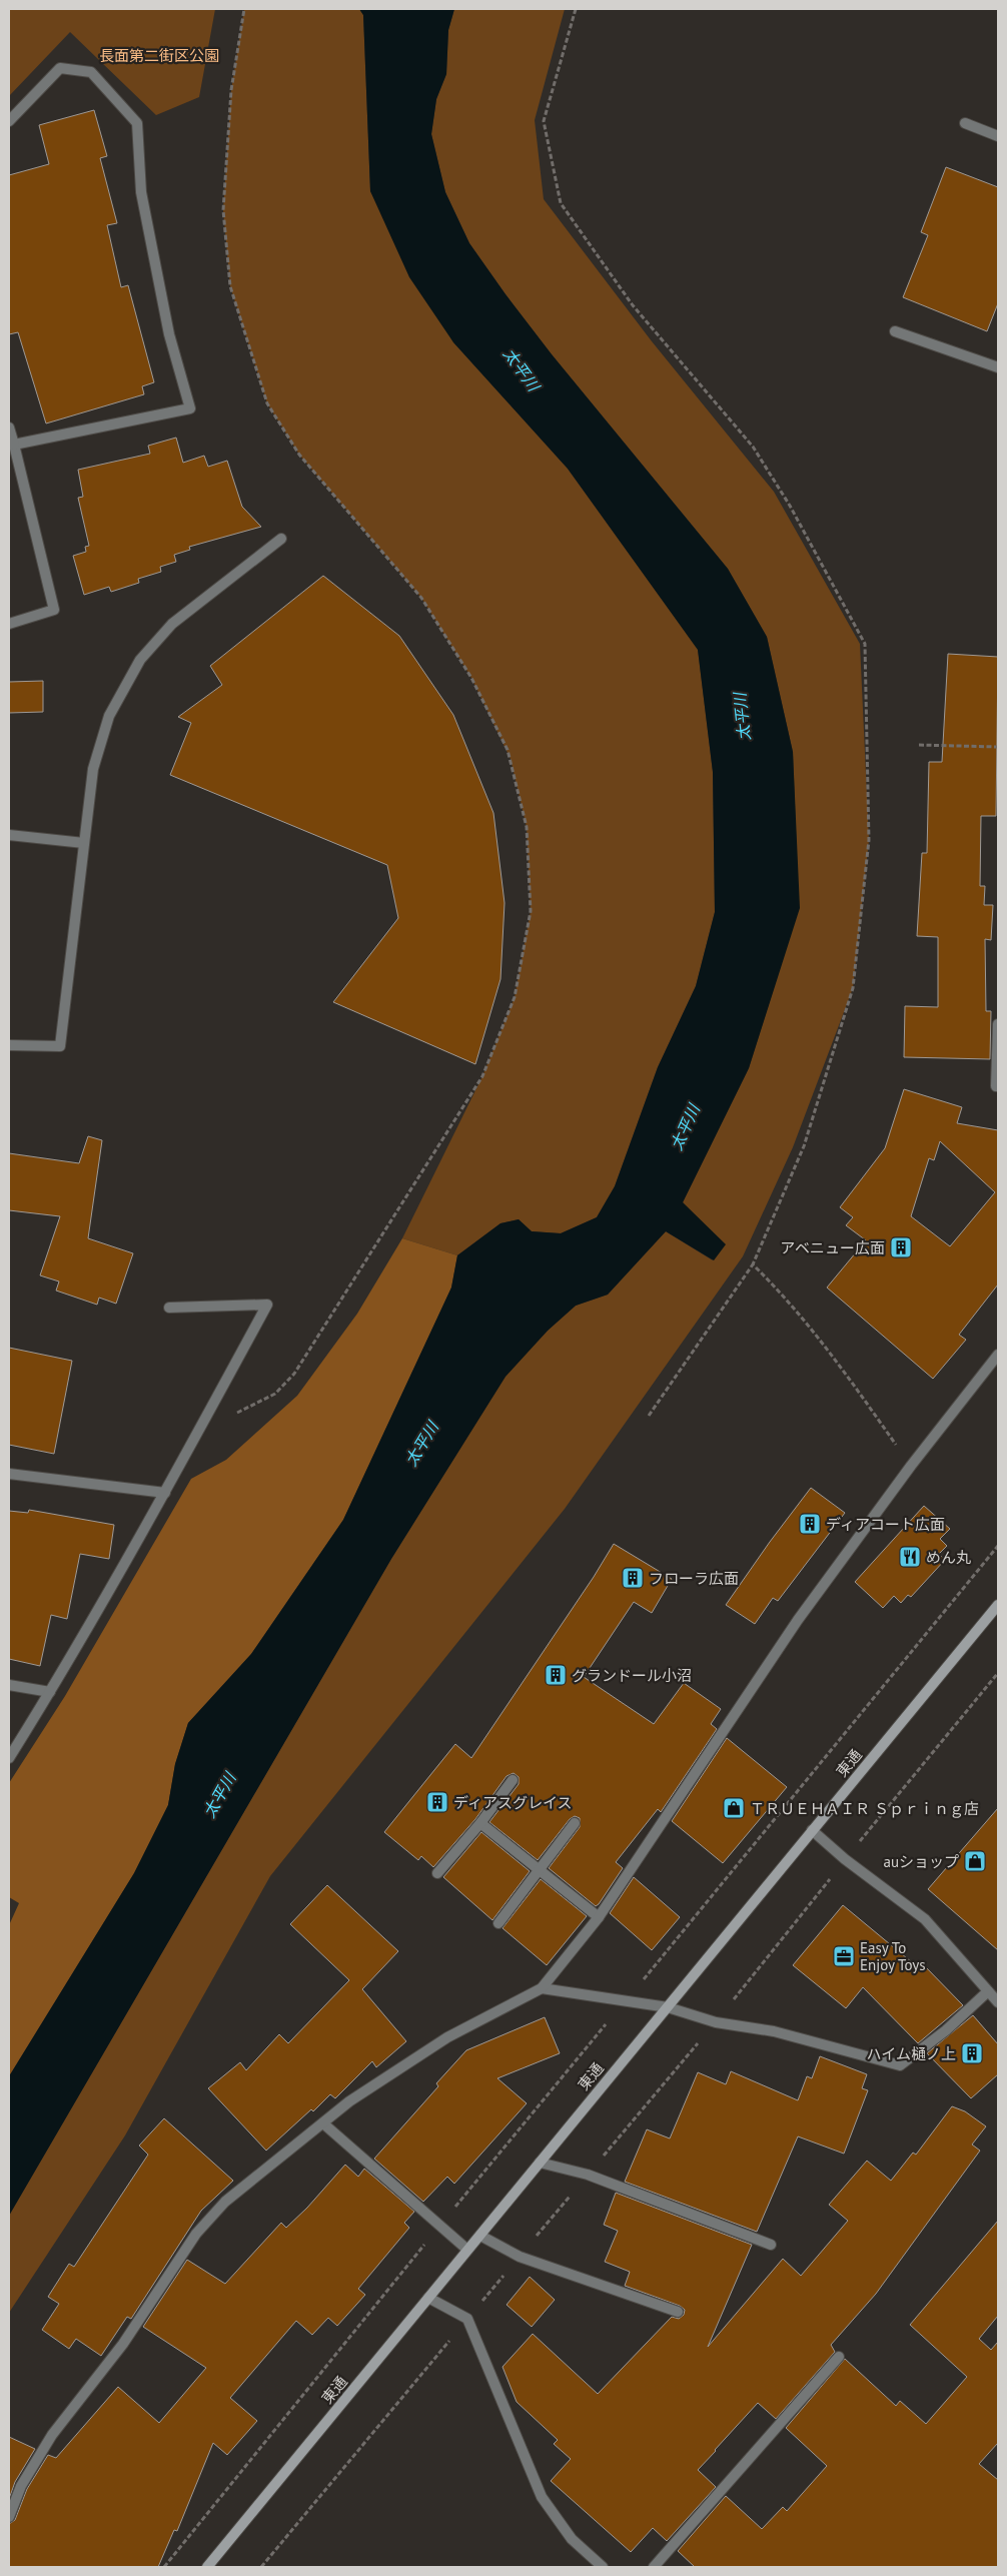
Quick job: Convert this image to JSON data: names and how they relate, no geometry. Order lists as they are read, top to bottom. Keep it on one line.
{"streets":{"street":["東通"]},"water":["太平川"],"parks":["長面第二街区公園"],"places":{"building":["アベニュー広面","ディアコート広面","フローラ広面","グランドール小沼","ディアスグレイス","ハイム樋ノ上"],"restaurant":["めん丸"],"shop":["ＴＲＵＥＨＡＩＲ Ｓｐｒｉｎｇ店","auショップ"],"office":["Easy To Enjoy Toys"]}}
